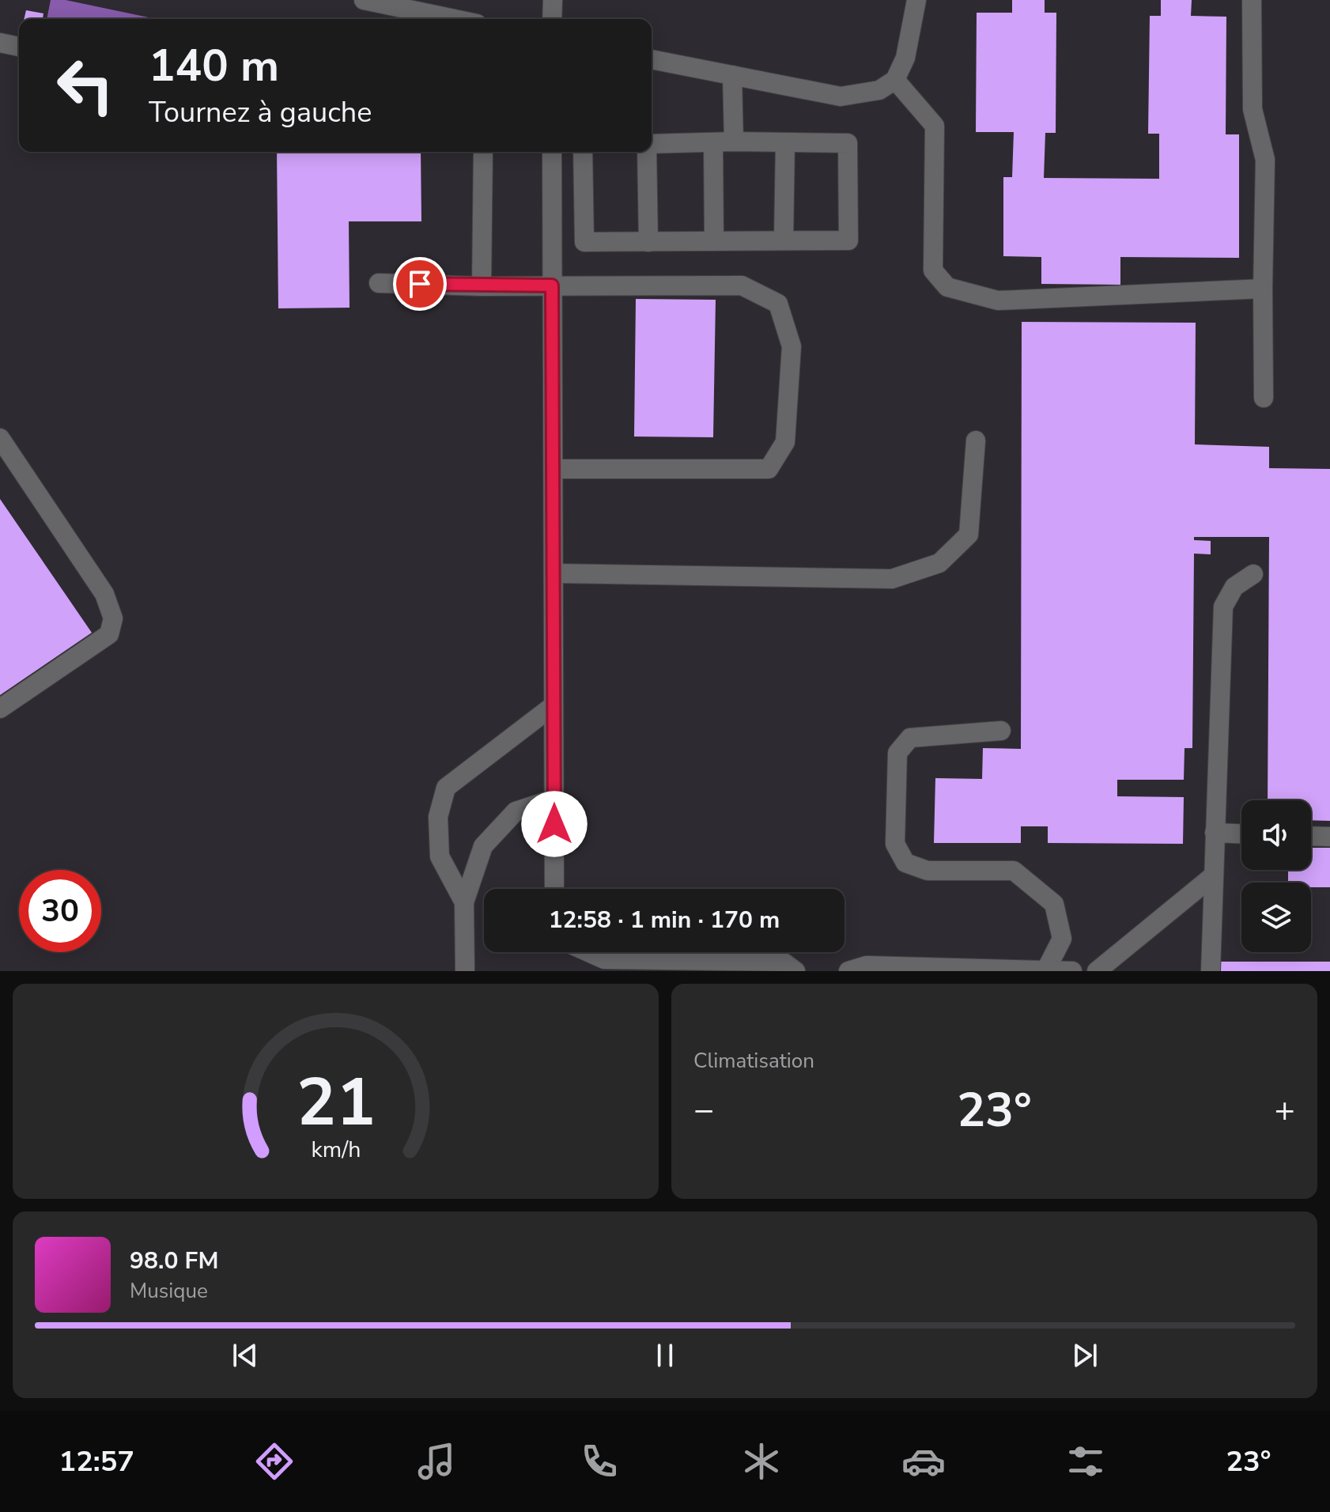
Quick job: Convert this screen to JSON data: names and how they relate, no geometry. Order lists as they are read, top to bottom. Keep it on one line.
{"page":{"turn":["140 m","Tournez à gauche"],"limit":"30","trip":"12:58 · 1 min · 170 m","tile":"Climatisation","heat":["−","23°","+"],"song":["98.0 FM","Musique"],"tabs":["12:57","23°"],"gauge":["21","km/h"]}}
